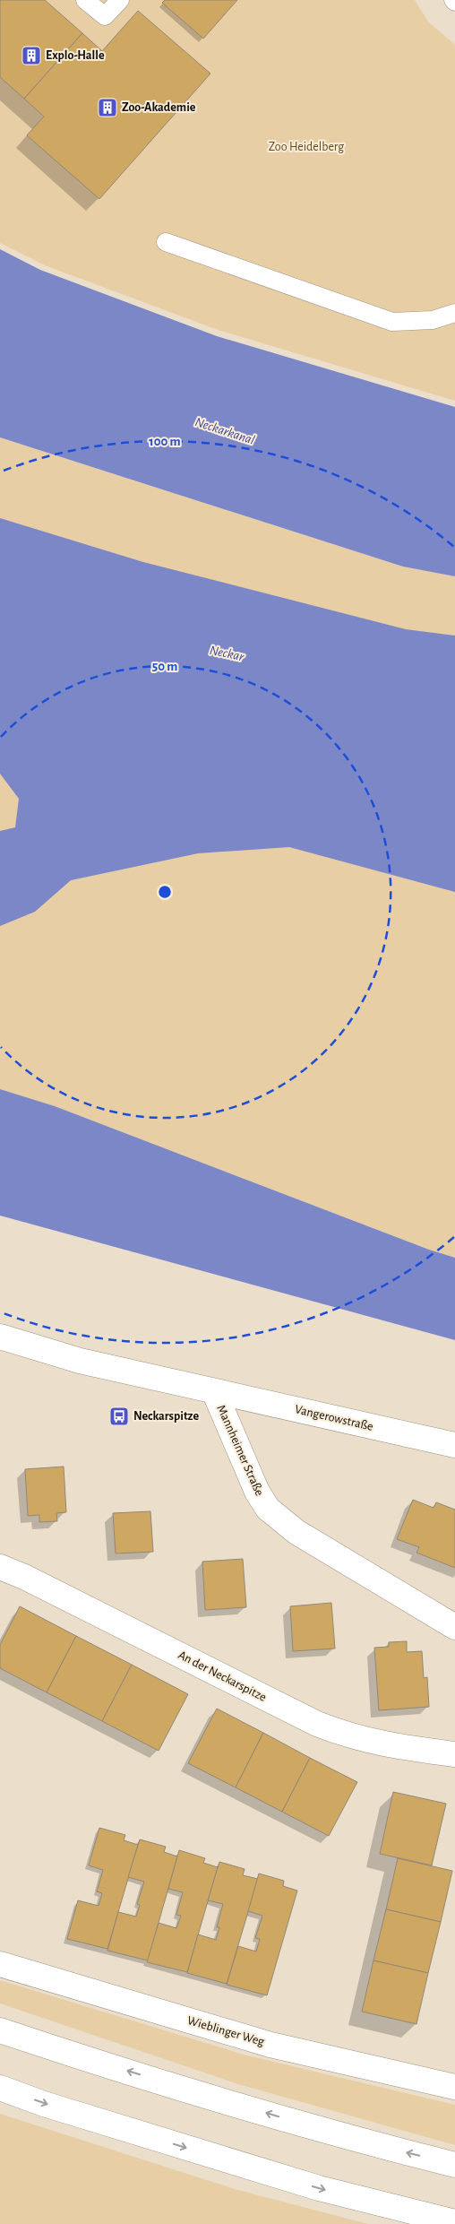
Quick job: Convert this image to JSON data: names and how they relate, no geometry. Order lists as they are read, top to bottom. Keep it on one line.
{"streets":{"main road":["Vangerowstraße","Mannheimer Straße","An der Neckarspitze","Wieblinger Weg"]},"crossings":[["Vangerowstraße","Mannheimer Straße"]],"water":["Neckarkanal","Neckar"],"parks":["Zoo Heidelberg"],"places":{"building":["Explo-Halle","Zoo-Akademie"],"bus stop":["Neckarspitze"]},"rings":["100 m","50 m"]}
